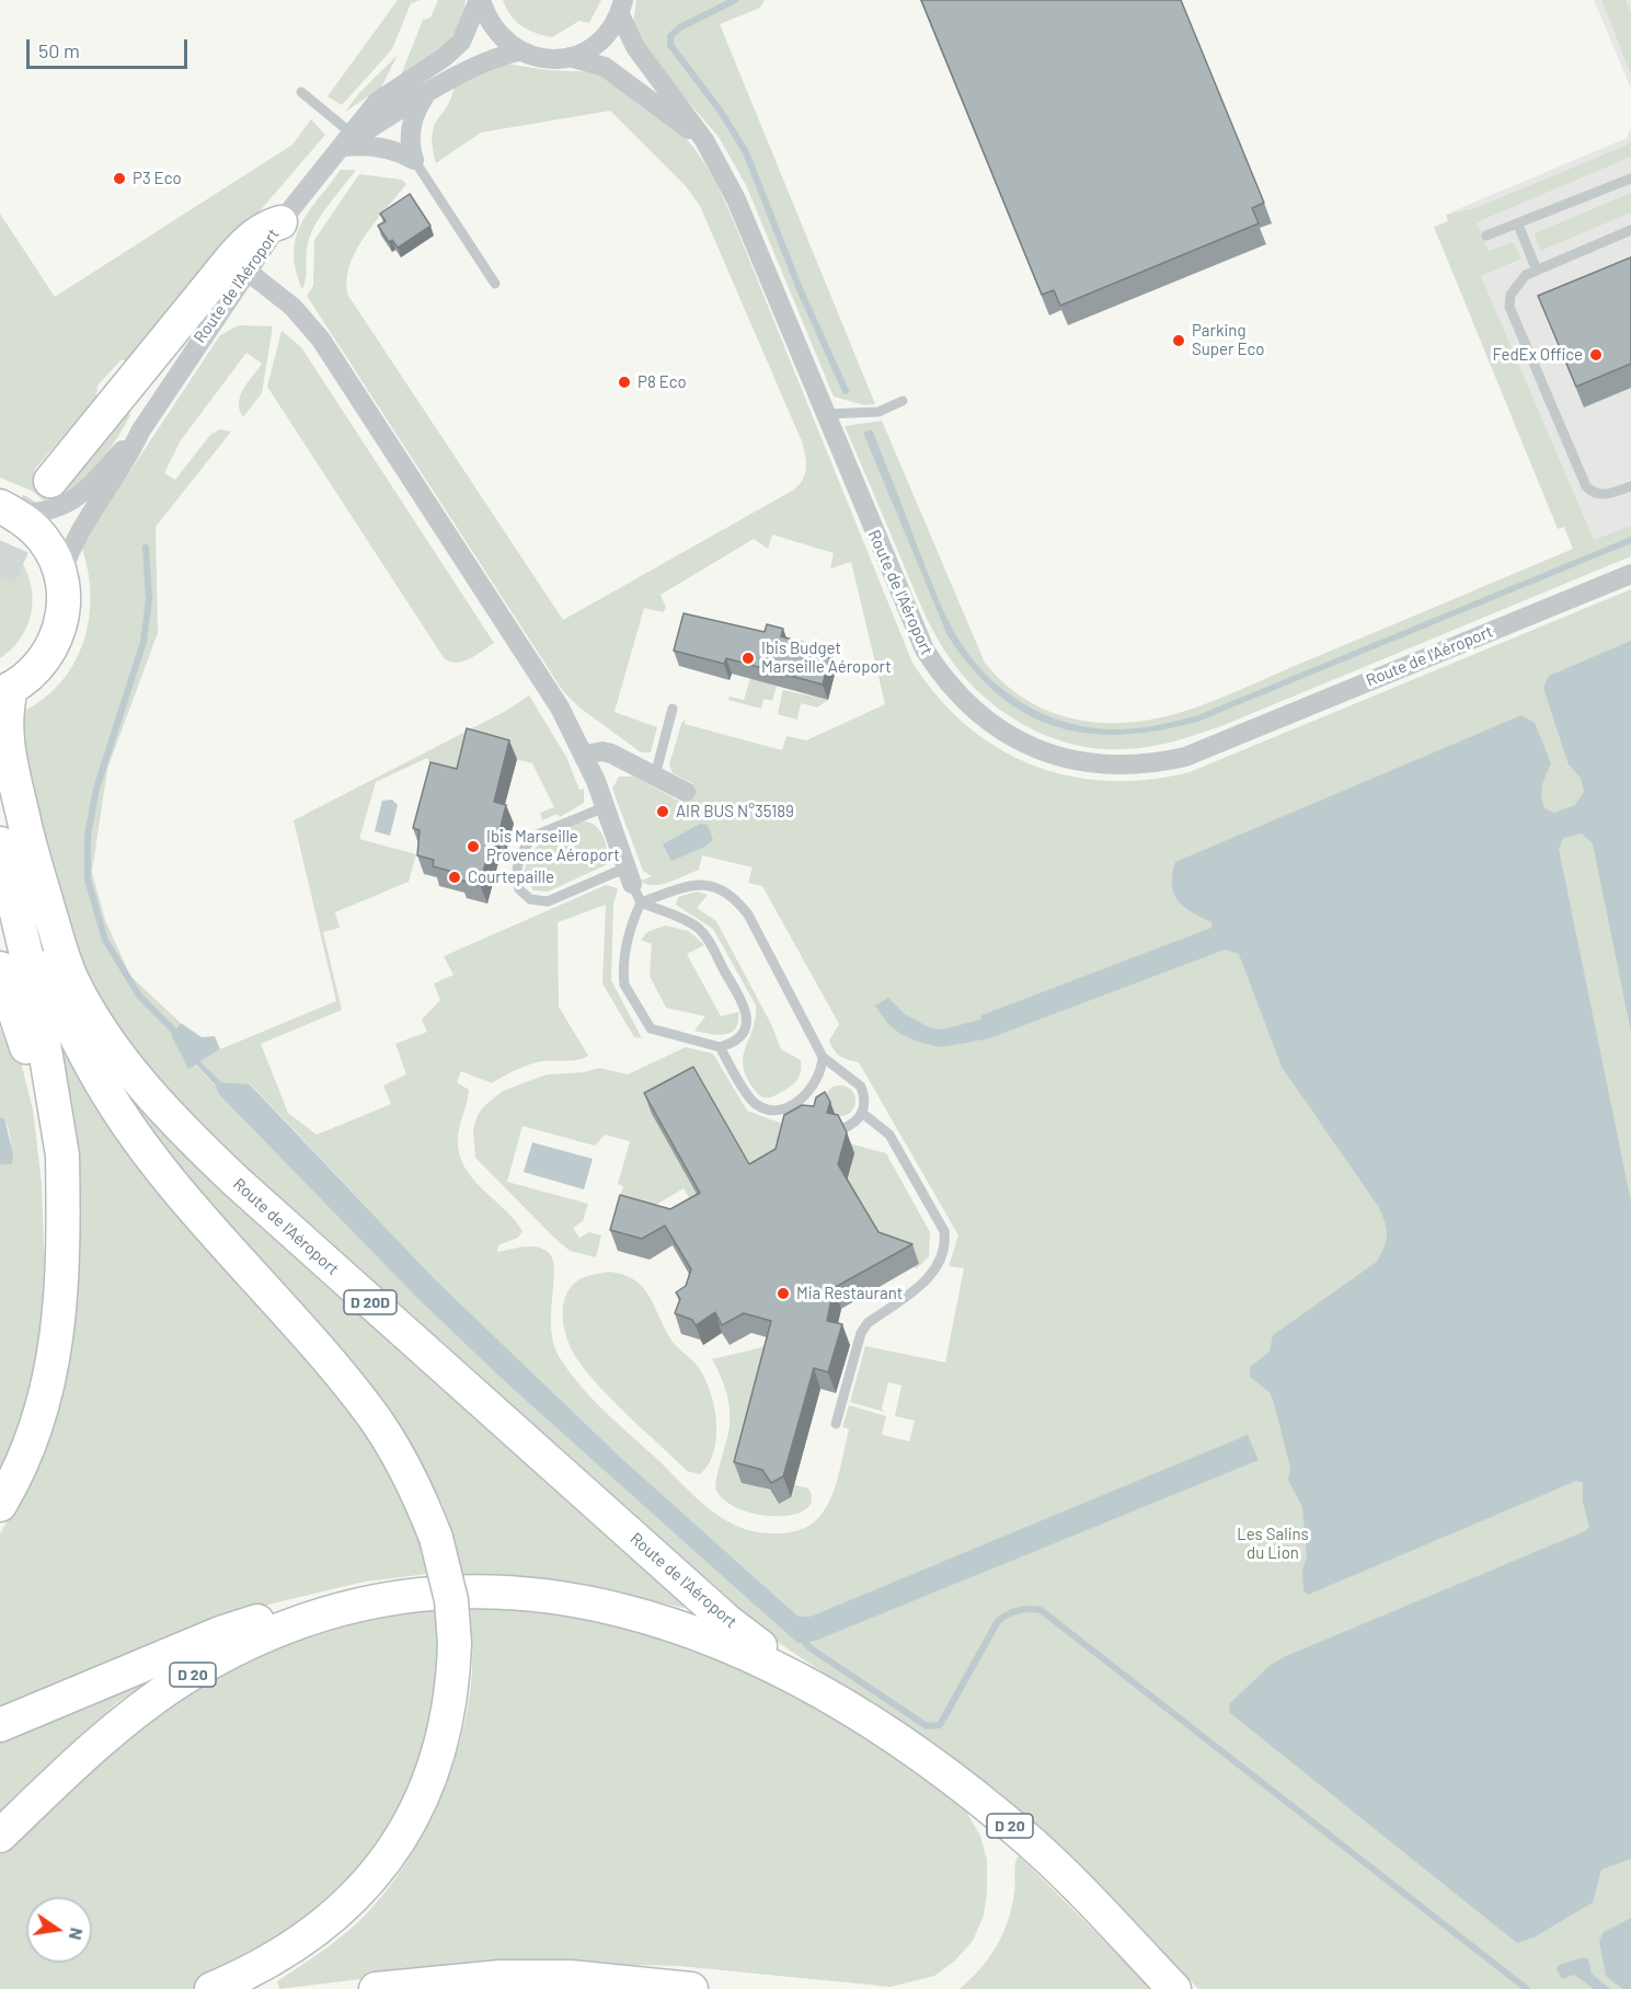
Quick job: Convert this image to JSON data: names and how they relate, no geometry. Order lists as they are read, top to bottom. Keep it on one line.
{"streets":{"main road":["Route de l'Aéroport","D 20D","D 20"]},"crossings":[["Route de l'Aéroport","D 20"]],"parks":["Les Salins du Lion"],"places":["P3 Eco","Parking Super Eco","FedEx Office","P8 Eco","Ibis Budget Marseille Aéroport","AIR BUS N°35189","Ibis Marseille Provence Aéroport","Courtepaille","Mia Restaurant"],"scale_bar":"50 m","north":"right"}
